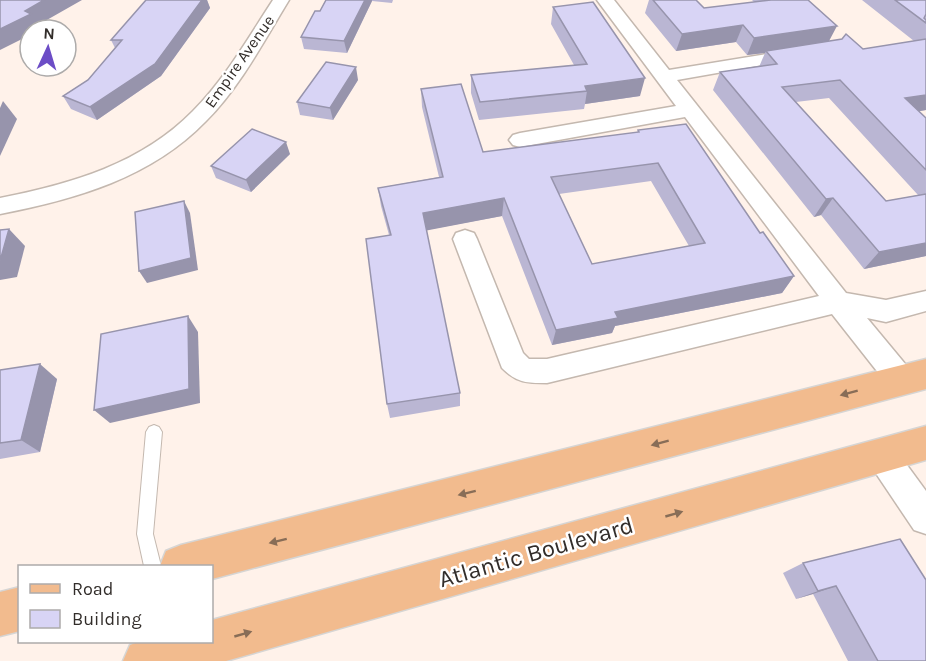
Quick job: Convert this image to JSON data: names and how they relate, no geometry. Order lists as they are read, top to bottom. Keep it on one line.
{"streets":{"main road":["Atlantic Boulevard"],"street":["Empire Avenue"]},"legend":["Road","Building"],"north":"top"}
